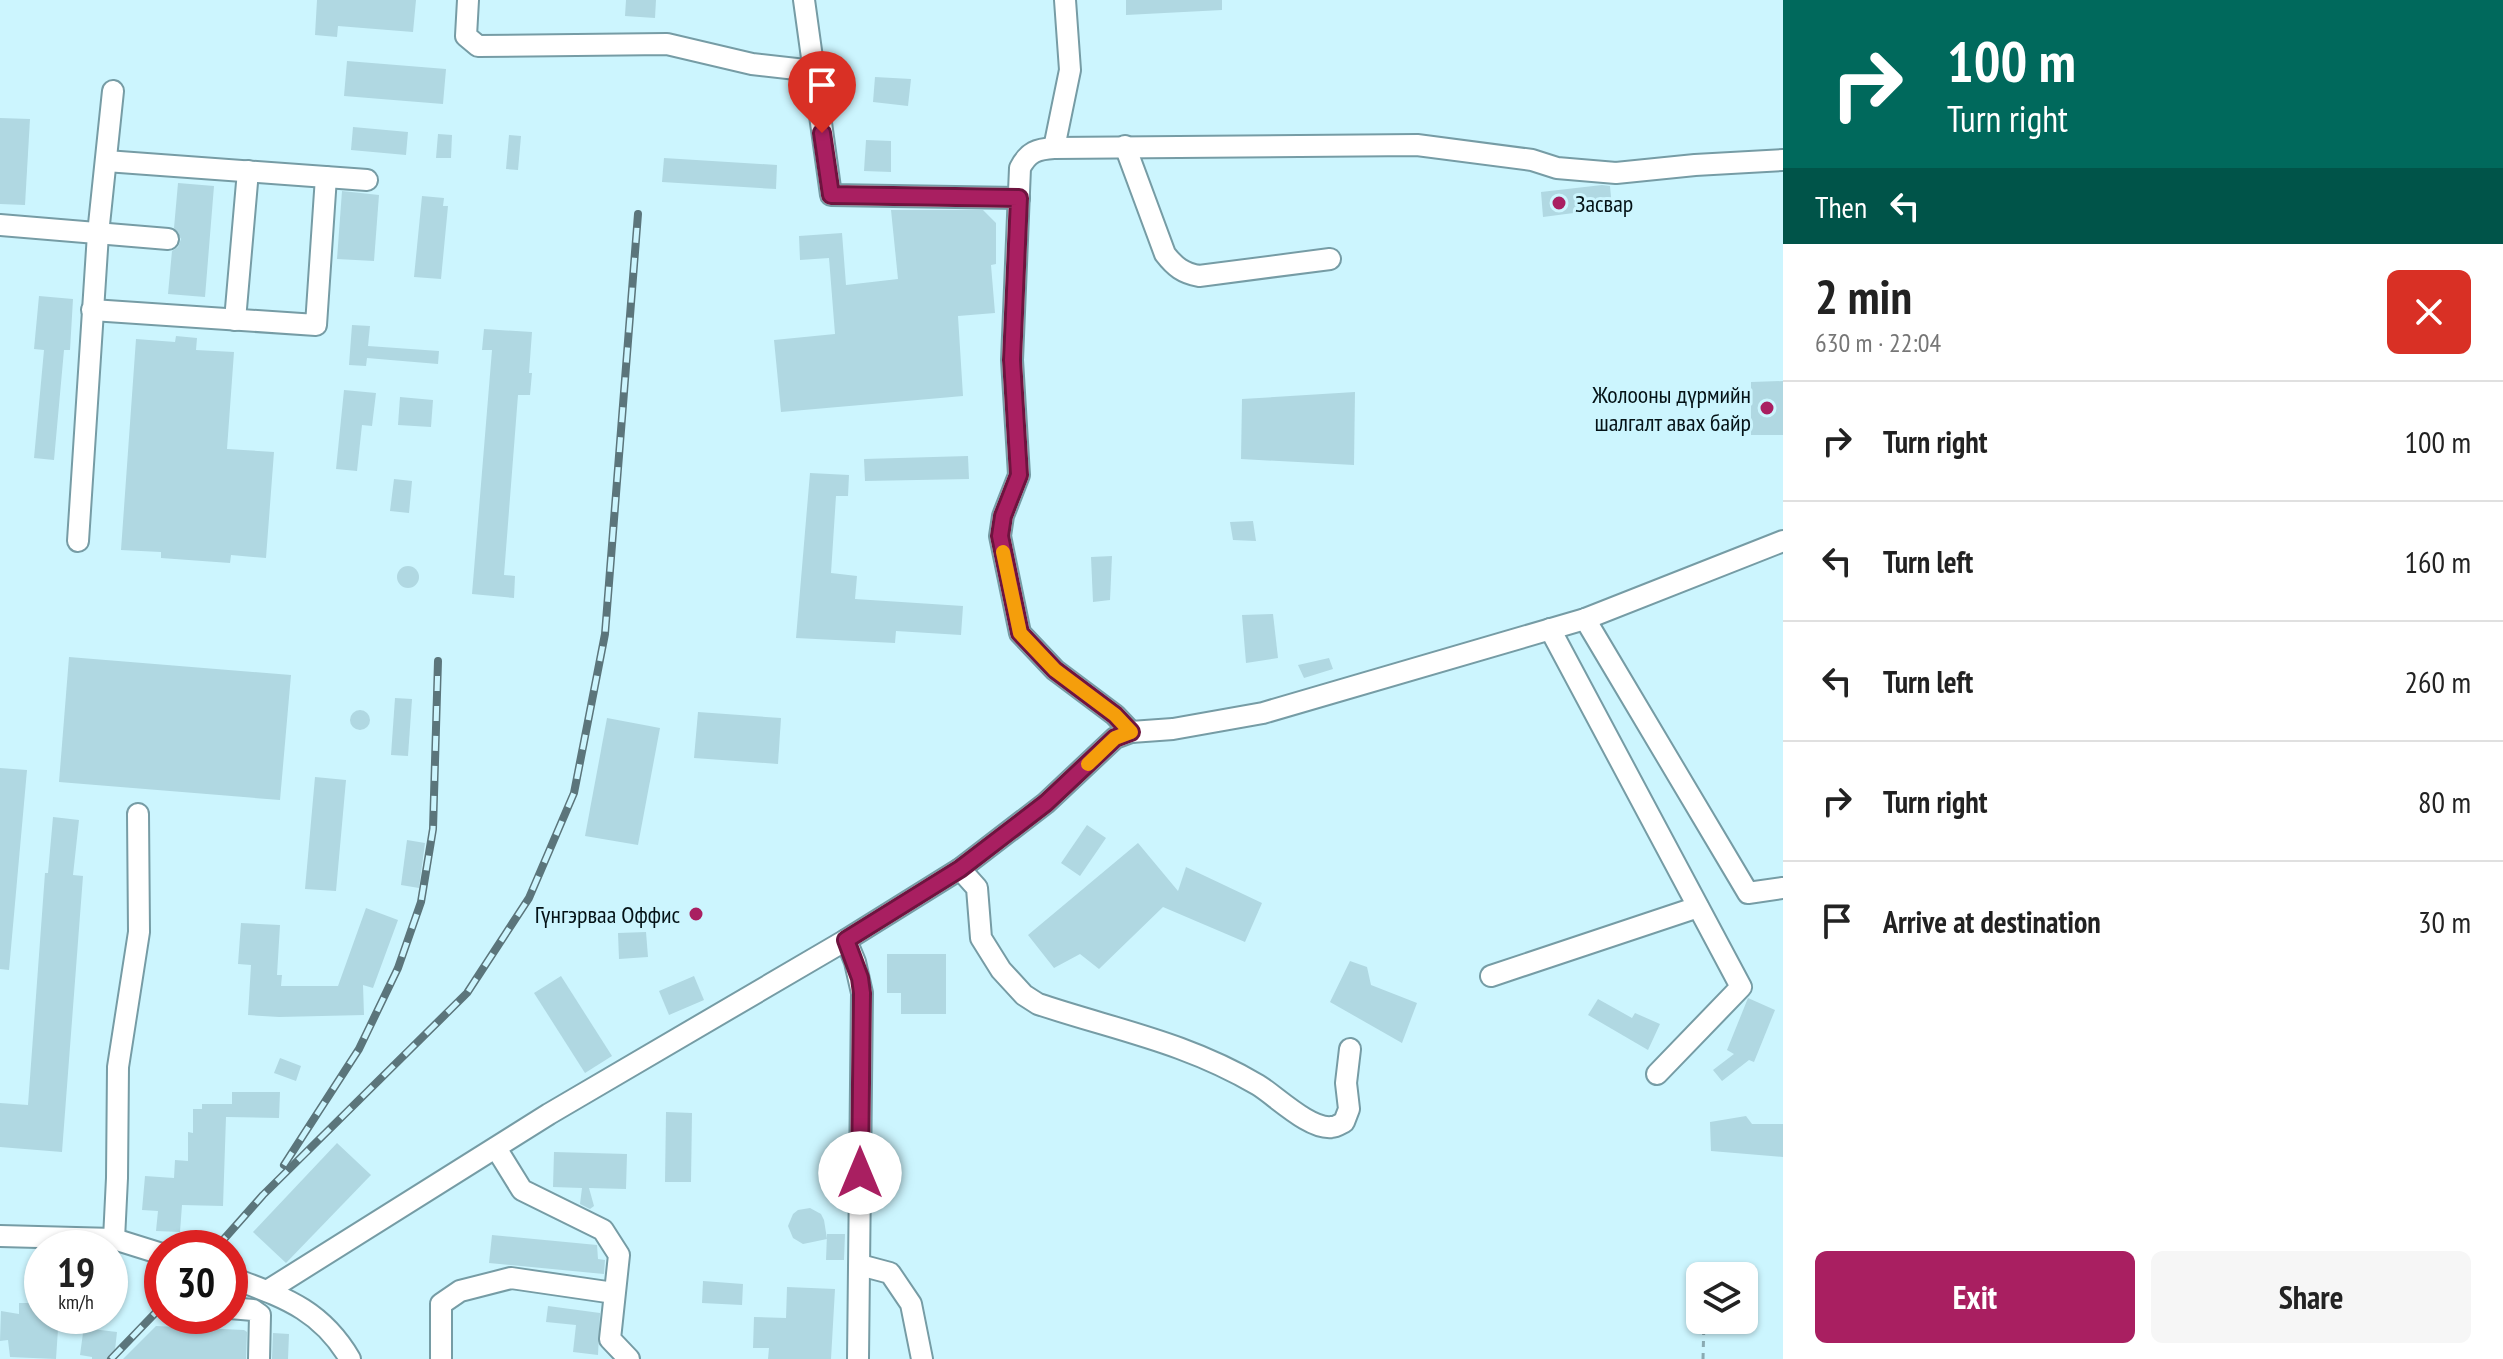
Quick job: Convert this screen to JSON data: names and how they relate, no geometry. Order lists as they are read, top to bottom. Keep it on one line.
{"places":["Засвар","Жолооны дүрмийн шалгалт авах байр","Гүнгэрваа Оффис"],"page":{"turn":["100 m","Turn right"],"then":"Then","heading":["2 min","630 m · 22:04"],"list":[{"name":"Turn right","value":"100 m"},{"name":"Turn left","value":"160 m"},{"name":"Turn left","value":"260 m"},{"name":"Turn right","value":"80 m"},{"name":"Arrive at destination","value":"30 m"}],"speed":"19 km/h","limit":"30","buttons":["Exit","Share"]}}
